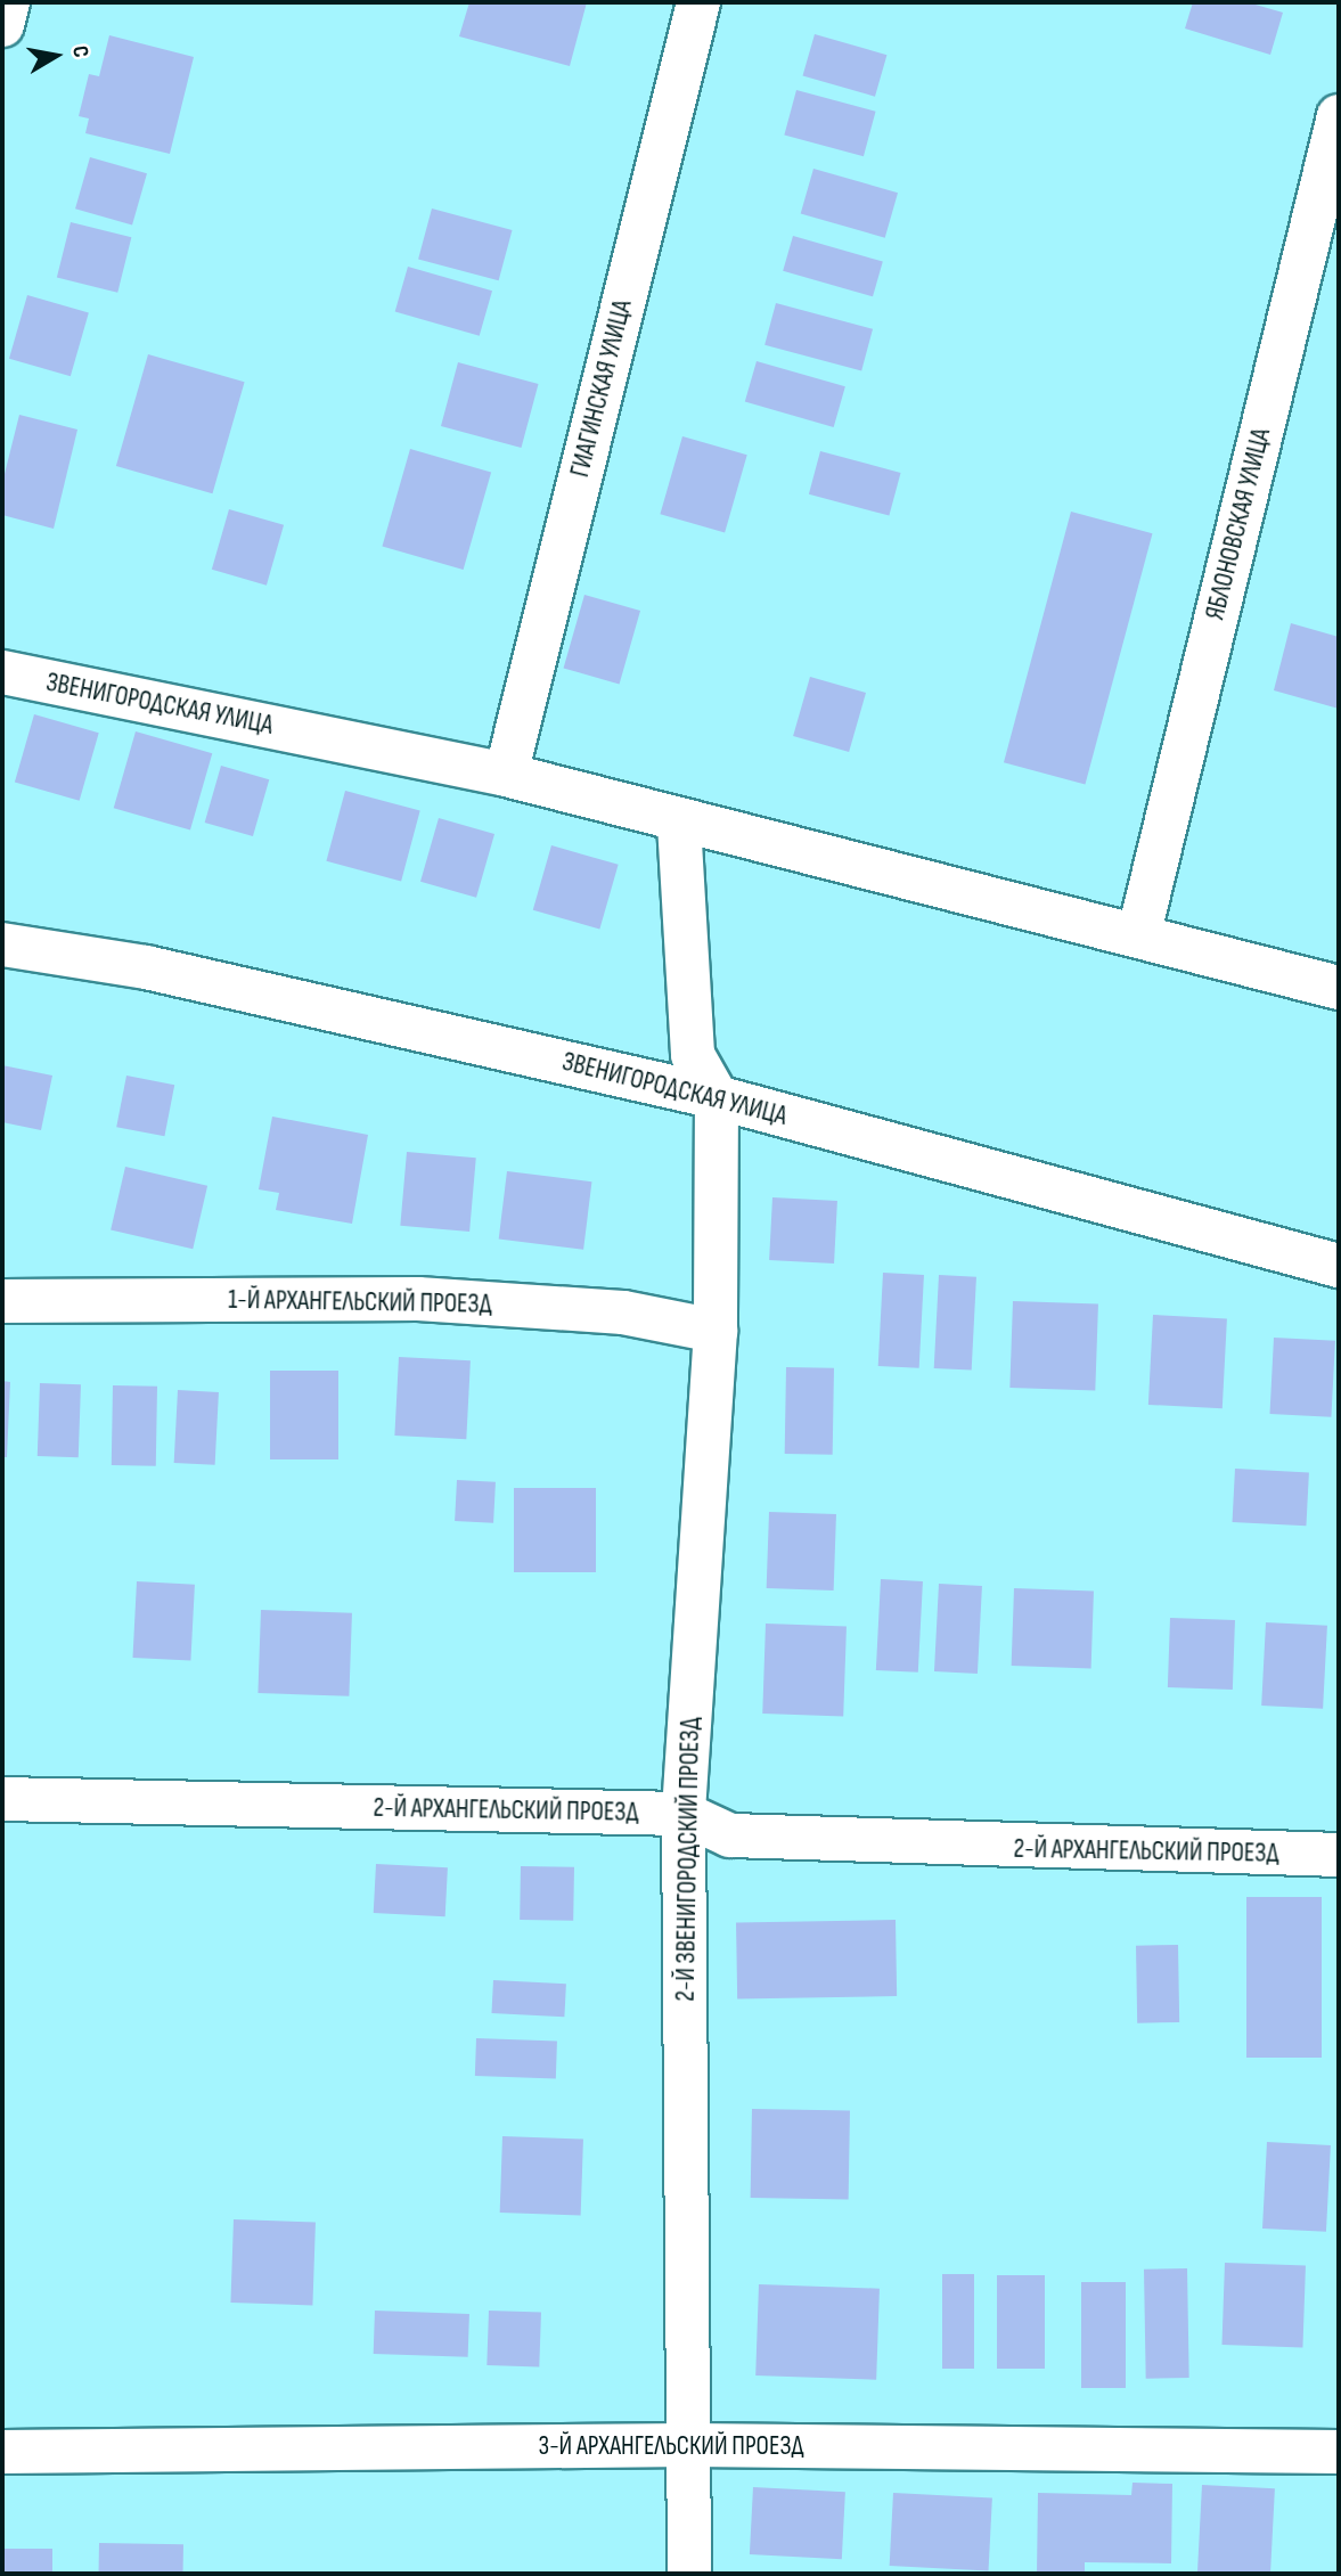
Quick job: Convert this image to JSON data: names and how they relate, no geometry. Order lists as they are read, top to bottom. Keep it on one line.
{"streets":{"street":["ГИАГИНСКАЯ УЛИЦА","ЯБЛОНОВСКАЯ УЛИЦА","ЗВЕНИГОРОДСКАЯ УЛИЦА","1-Й АРХАНГЕЛЬСКИЙ ПРОЕЗД","2-Й АРХАНГЕЛЬСКИЙ ПРОЕЗД","2-Й ЗВЕНИГОРОДСКИЙ ПРОЕЗД","3-Й АРХАНГЕЛЬСКИЙ ПРОЕЗД"]},"crossings":[["ГИАГИНСКАЯ УЛИЦА","ЗВЕНИГОРОДСКАЯ УЛИЦА"],["ЯБЛОНОВСКАЯ УЛИЦА","ЗВЕНИГОРОДСКАЯ УЛИЦА"],["ЗВЕНИГОРОДСКАЯ УЛИЦА","2-Й ЗВЕНИГОРОДСКИЙ ПРОЕЗД"],["1-Й АРХАНГЕЛЬСКИЙ ПРОЕЗД","2-Й ЗВЕНИГОРОДСКИЙ ПРОЕЗД"],["2-Й АРХАНГЕЛЬСКИЙ ПРОЕЗД","2-Й ЗВЕНИГОРОДСКИЙ ПРОЕЗД"],["2-Й ЗВЕНИГОРОДСКИЙ ПРОЕЗД","3-Й АРХАНГЕЛЬСКИЙ ПРОЕЗД"]],"north":"right"}
